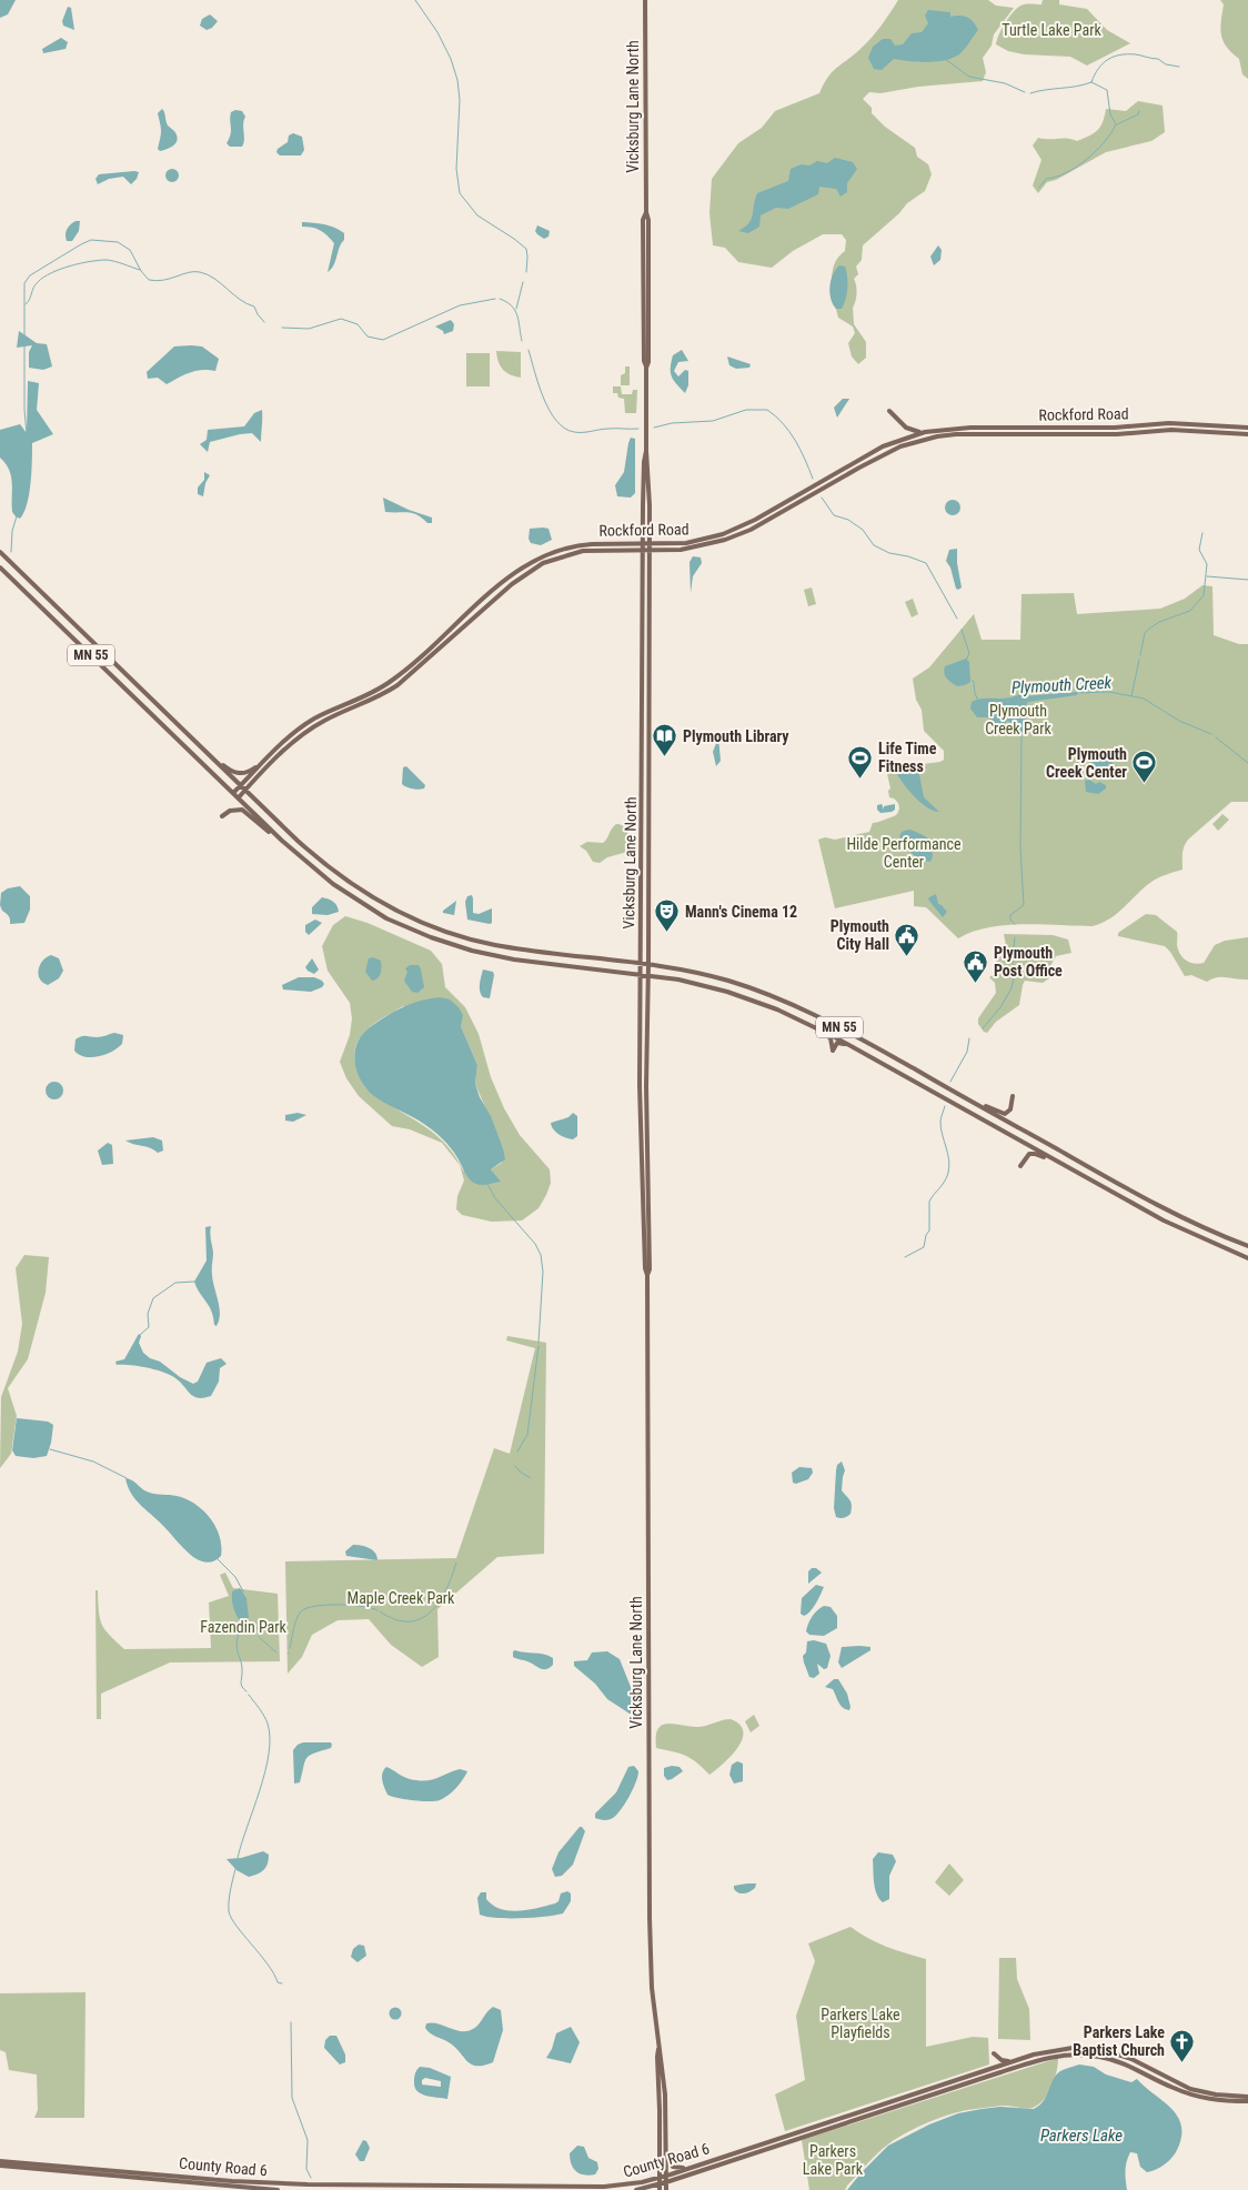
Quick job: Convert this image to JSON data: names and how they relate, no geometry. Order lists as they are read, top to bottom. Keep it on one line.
{"streets":{"main road":["Vicksburg Lane North","Rockford Road","MN 55","County Road 6"]},"crossings":[["Vicksburg Lane North","Rockford Road"],["Vicksburg Lane North","MN 55"],["Vicksburg Lane North","County Road 6"],["Rockford Road","MN 55"]],"water":["Plymouth Creek","Parkers Lake"],"parks":["Turtle Lake Park","Plymouth Creek Park","Hilde Performance Center","Maple Creek Park","Fazendin Park","Parkers Lake Playfields","Parkers Lake Park"],"places":{"library":["Plymouth Library"],"sports":["Life Time Fitness","Plymouth Creek Center"],"theatre":["Mann's Cinema 12"],"public building":["Plymouth City Hall","Plymouth Post Office"],"church":["Parkers Lake Baptist Church"]}}
